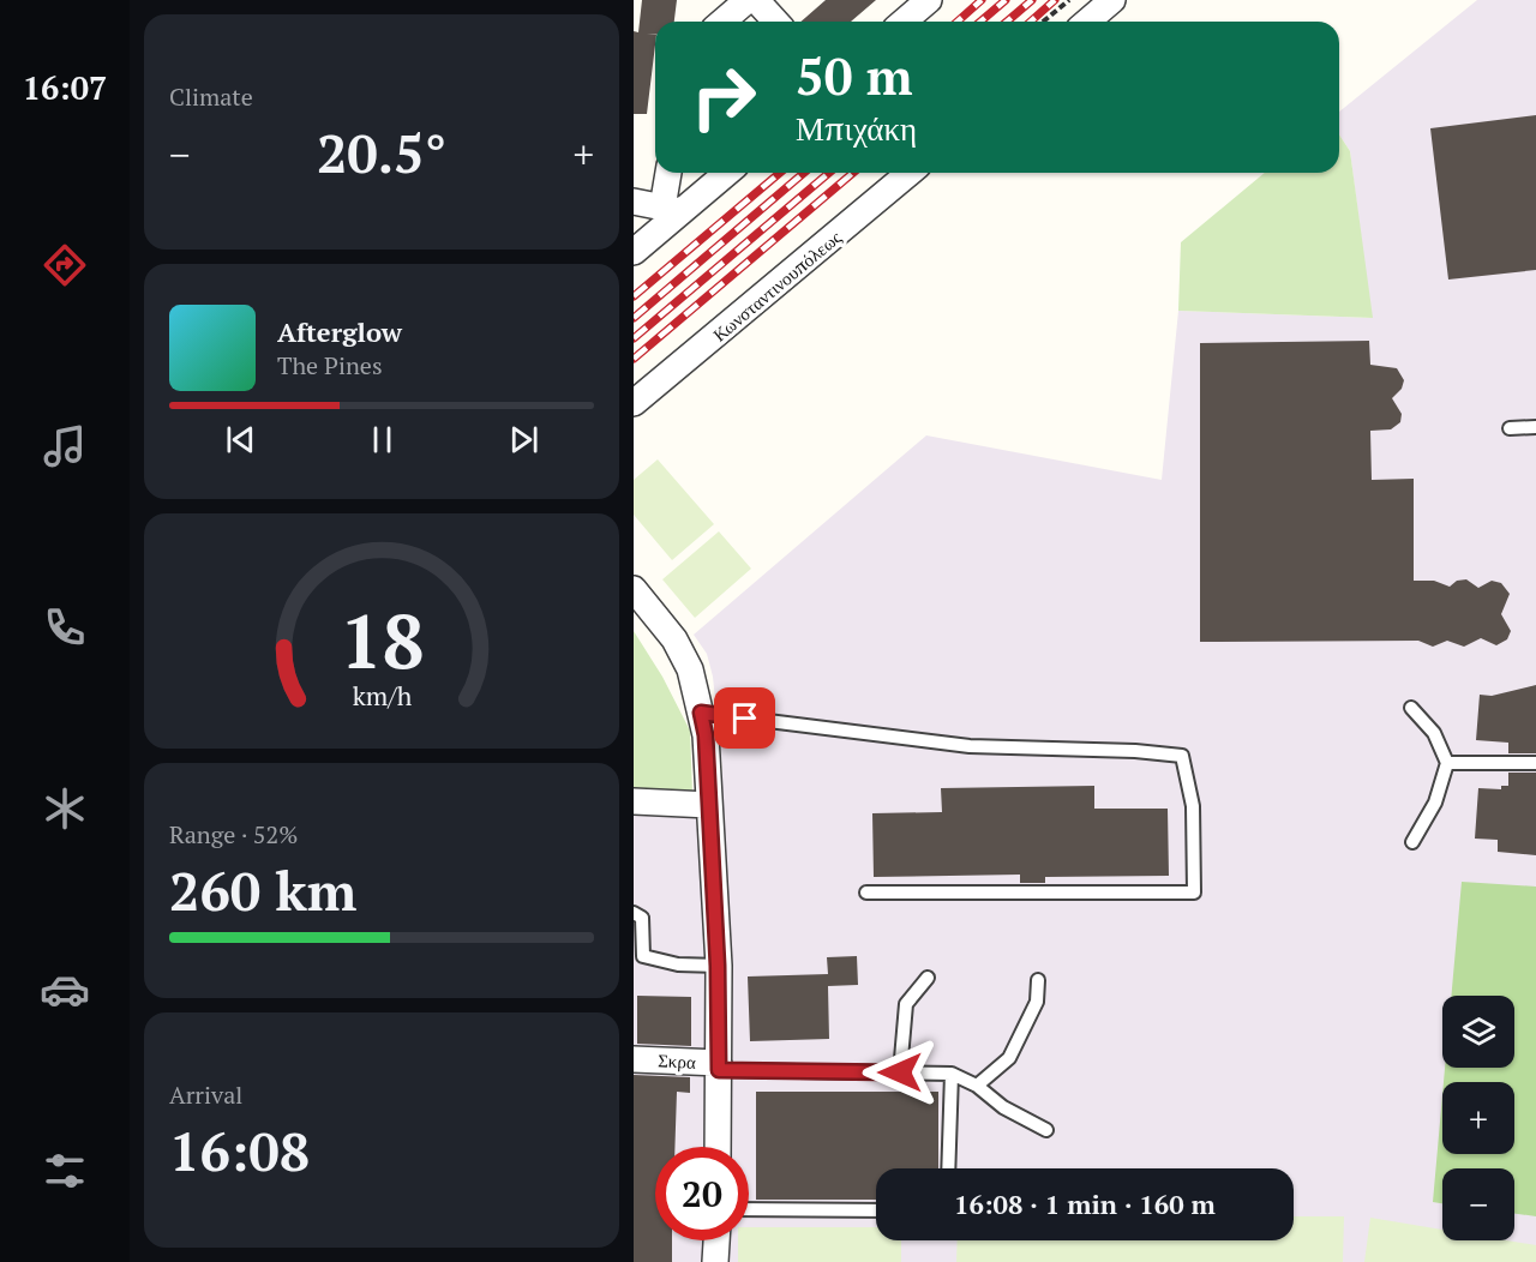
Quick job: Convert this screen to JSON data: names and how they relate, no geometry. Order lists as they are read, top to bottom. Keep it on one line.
{"streets":{"street":["Κωνσταντινουπόλεως","Σκρα"]},"page":{"tabs":"16:07","tile":["Climate",["Range · 52%","260 km"],["Arrival","16:08"]],"turn":["50 m","Μπιχάκη"],"heat":["−","20.5°","+"],"song":["Afterglow","The Pines"],"map_buttons":["+","−"],"limit":"20","trip":"16:08 · 1 min · 160 m","gauge":["18","km/h"]}}
